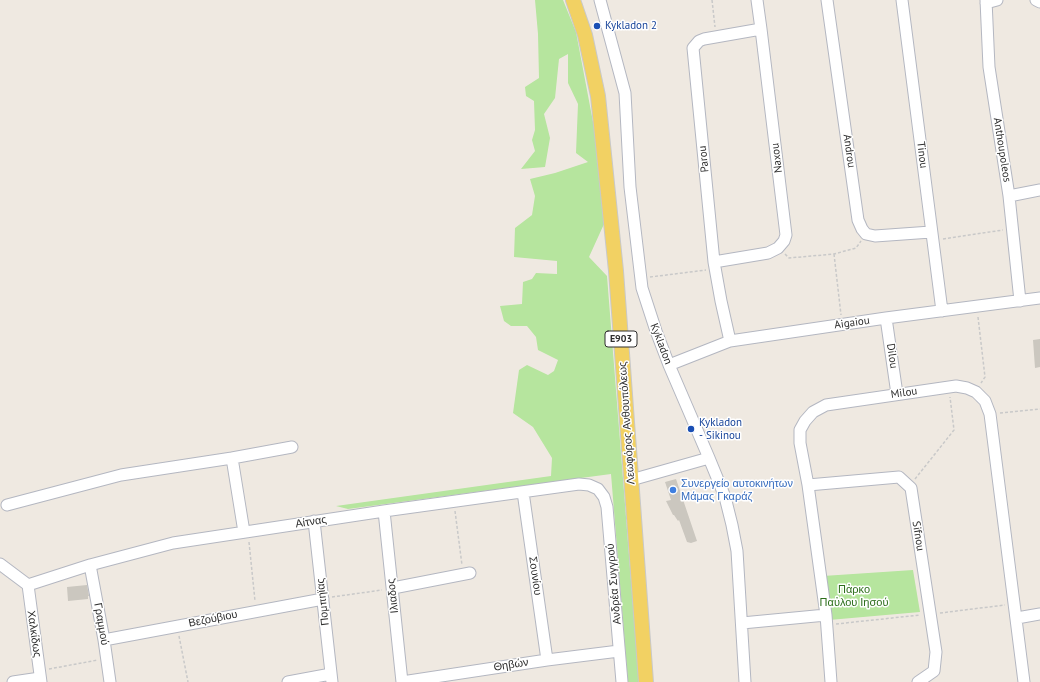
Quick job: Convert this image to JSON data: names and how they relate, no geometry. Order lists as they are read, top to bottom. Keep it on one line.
{"streets":{"main road":["E903","Λεωφόρος Ανθουπόλεως"],"street":["Anthoupoleos","Androu","Tinou","Naxou","Parou","Aigaiou","Kykladon","Dilou","Milou","Αίτνας","Sifnou","Σουνίου","Ανδρέα Συγγρού","Ιλιαδος","Πομπηϊας","Βεζούβιου","Γραμμού","Χαλκίδως","Θηβών"]},"crossings":[["Anthoupoleos","Aigaiou"],["Tinou","Aigaiou"],["Naxou","Parou"],["Parou","Aigaiou"],["Aigaiou","Kykladon"],["Aigaiou","Dilou"],["Dilou","Milou"],["Αίτνας","Σουνίου"],["Αίτνας","Ανδρέα Συγγρού"],["Αίτνας","Ιλιαδος"],["Αίτνας","Πομπηϊας"],["Αίτνας","Γραμμού"],["Αίτνας","Χαλκίδως"],["Σουνίου","Θηβών"],["Ανδρέα Συγγρού","Θηβών"],["Ιλιαδος","Θηβών"],["Πομπηϊας","Βεζούβιου"],["Βεζούβιου","Γραμμού"]],"parks":["Πἀρκο Παὐλου Ιησού"],"places":["Kykladon 2","Kykladon - Sikinou","Συνεργείο αυτοκινήτων Μάμας Γκαράζ"]}
